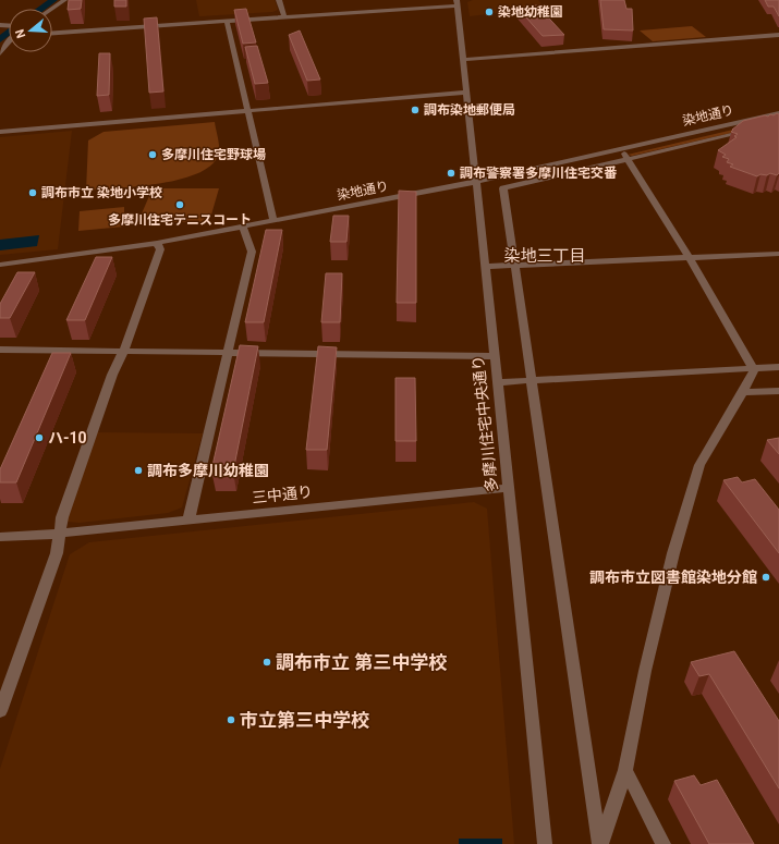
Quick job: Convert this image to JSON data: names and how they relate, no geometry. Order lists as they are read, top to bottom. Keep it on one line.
{"streets":{"street":["染地通り","多摩川住宅中央通り","三中通り"]},"crossings":[["染地通り","多摩川住宅中央通り"],["多摩川住宅中央通り","三中通り"]],"districts":["染地三丁目"],"places":["染地幼稚園","調布染地郵便局","多摩川住宅野球場","調布警察署多摩川住宅交番","調布市立 染地小学校","多摩川住宅テニスコート","ハ-10","調布多摩川幼稚園","調布市立図書館染地分館","調布市立 第三中学校","市立第三中学校"],"north":"left"}
